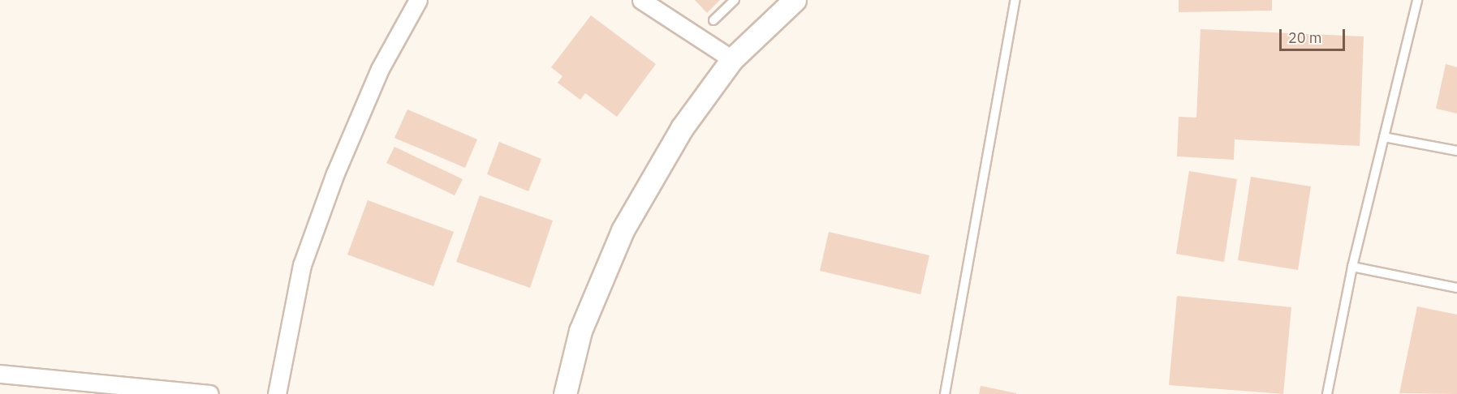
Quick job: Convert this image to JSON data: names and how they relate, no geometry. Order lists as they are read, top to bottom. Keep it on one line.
{"scale_bar":"20 m"}
